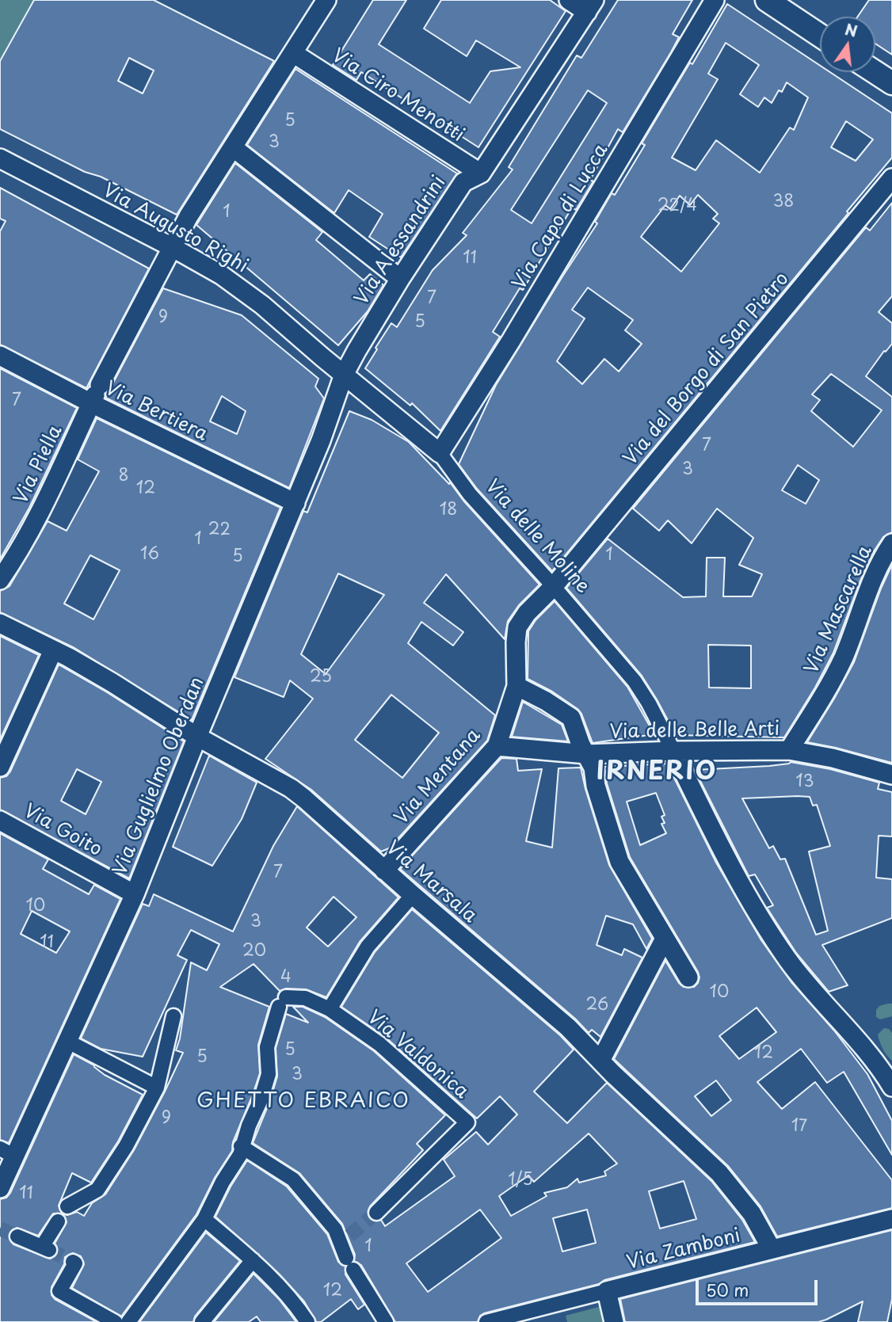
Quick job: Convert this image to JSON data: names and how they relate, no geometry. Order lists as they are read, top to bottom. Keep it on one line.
{"streets":{"street":["Via Ciro Menotti","Via Capo di Lucca","Via Augusto Righi","Via Alessandrini","Via del Borgo di San Pietro","Via Bertiera","Via Piella","Via delle Moline","Via Mascarella","Via delle Belle Arti","Via Guglielmo Oberdan","Via Mentana","Via Goito","Via Marsala","Via Valdonica","Via Zamboni"]},"crossings":[["Via Ciro Menotti","Via Alessandrini"],["Via Ciro Menotti","Via Piella"],["Via Capo di Lucca","Via delle Moline"],["Via Augusto Righi","Via Alessandrini"],["Via Augusto Righi","Via Piella"],["Via Augusto Righi","Via delle Moline"],["Via Augusto Righi","Via Guglielmo Oberdan"],["Via Alessandrini","Via delle Moline"],["Via Alessandrini","Via Guglielmo Oberdan"],["Via del Borgo di San Pietro","Via delle Moline"],["Via del Borgo di San Pietro","Via Mentana"],["Via Bertiera","Via Piella"],["Via Bertiera","Via Guglielmo Oberdan"],["Via delle Moline","Via delle Belle Arti"],["Via delle Moline","Via Guglielmo Oberdan"],["Via delle Moline","Via Mentana"],["Via Mascarella","Via delle Belle Arti"],["Via delle Belle Arti","Via Mentana"],["Via Guglielmo Oberdan","Via Goito"],["Via Guglielmo Oberdan","Via Marsala"],["Via Mentana","Via Marsala"],["Via Marsala","Via Zamboni"]],"districts":["IRNERIO","GHETTO EBRAICO"],"house_numbers":["5","3","38","22/4","1","11","7","9","5","7","7","3","8","12","18","22","1","16","1","5","25","13","7","10","3","11","20","4","10","26","5","12","5","3","9","17","1/5","11","1","12"],"scale_bar":"50 m","north":"top"}
